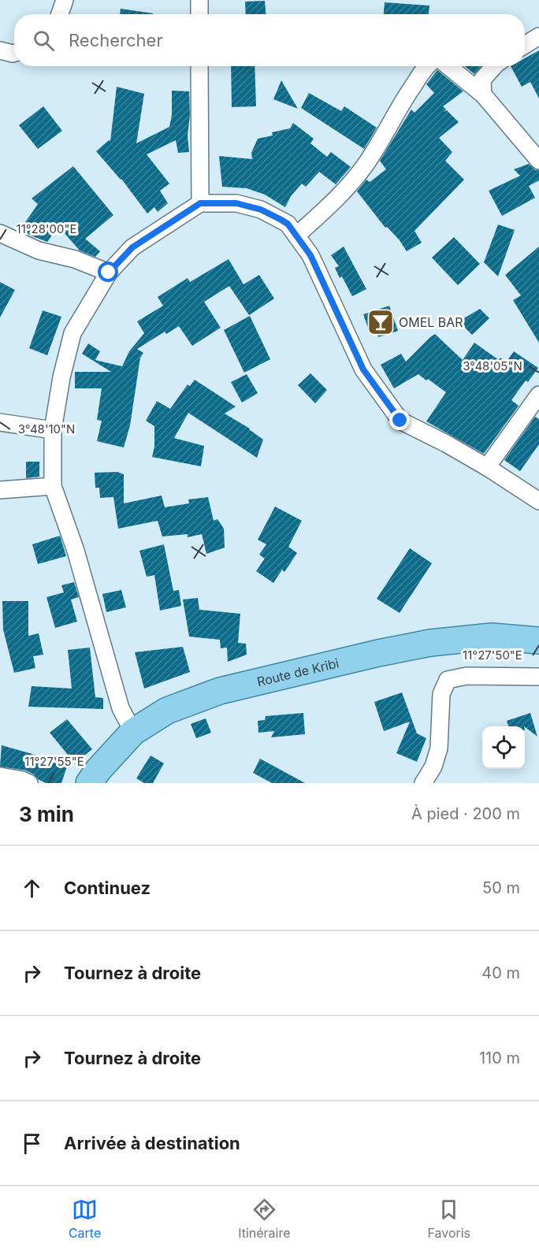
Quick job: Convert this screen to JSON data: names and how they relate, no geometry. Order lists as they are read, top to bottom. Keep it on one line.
{"streets":{"main road":["Route de Kribi"]},"places":{"bar":["OMEL BAR"]},"page":{"search":"Rechercher","heading":["3 min","À pied · 200 m"],"list":[["Continuez","50 m"],["Tournez à droite","40 m"],["Tournez à droite","110 m"],"Arrivée à destination"],"nav":["Carte","Itinéraire","Favoris"]},"coordinates":["11°28'00\"E","3°48'05\"N","3°48'10\"N","11°27'50\"E","11°27'55\"E"]}
